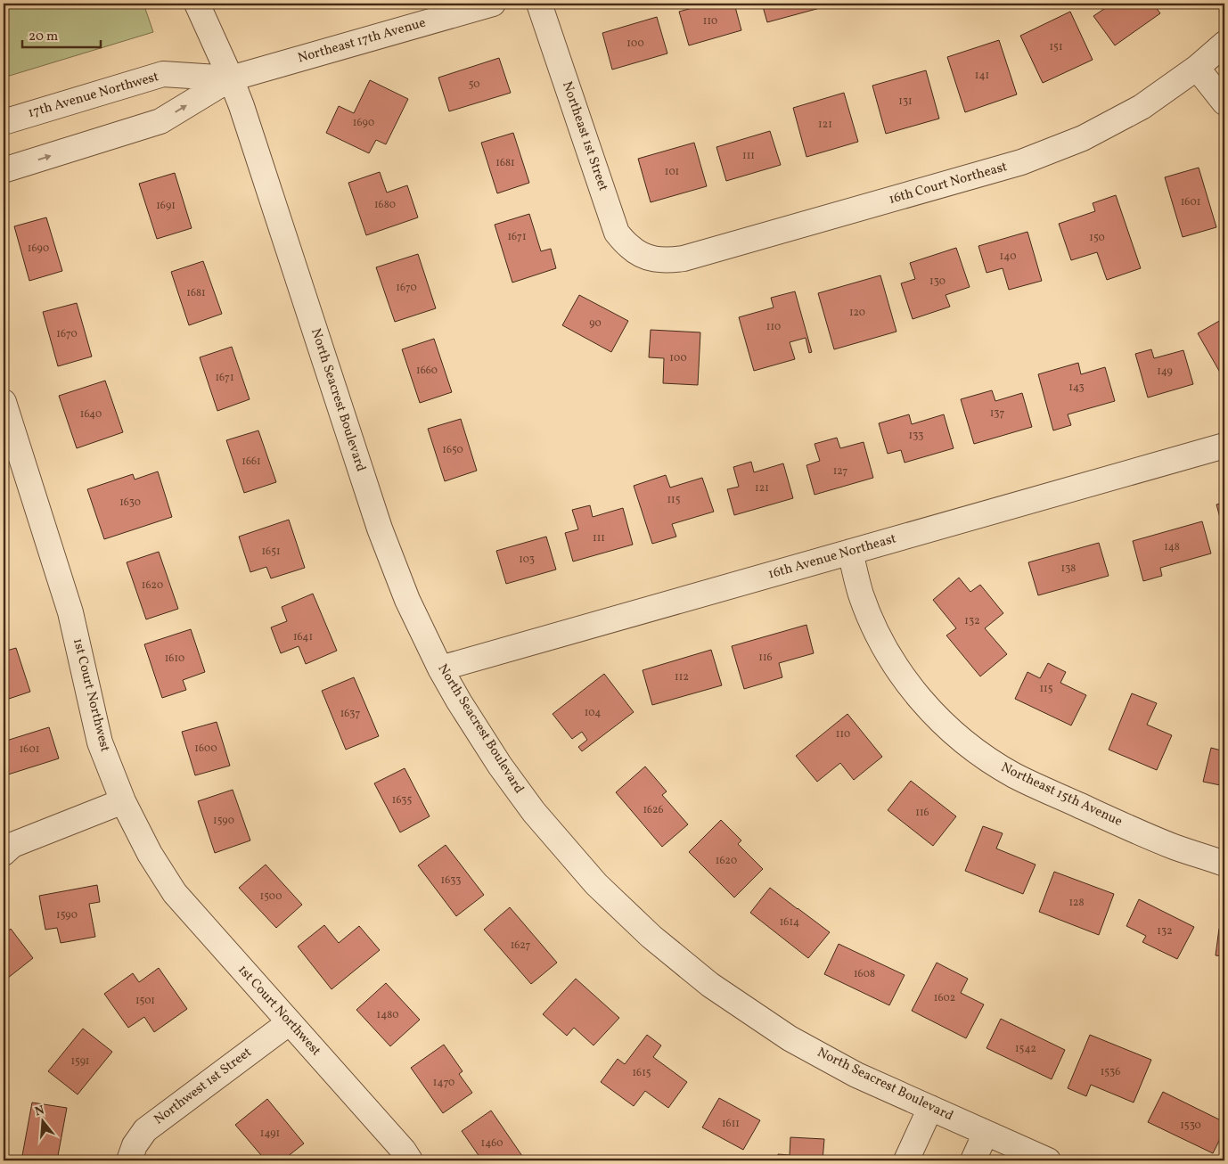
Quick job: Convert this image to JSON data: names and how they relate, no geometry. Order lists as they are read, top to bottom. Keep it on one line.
{"streets":{"street":["Northeast 17th Avenue","17th Avenue Northwest","Northeast 1st Street","16th Court Northeast","North Seacrest Boulevard","16th Avenue Northeast","1st Court Northwest","Northeast 15th Avenue","Northwest 1st Street"]},"crossings":[["Northeast 17th Avenue","17th Avenue Northwest"],["Northeast 17th Avenue","North Seacrest Boulevard"],["17th Avenue Northwest","North Seacrest Boulevard"],["Northeast 1st Street","16th Court Northeast"],["North Seacrest Boulevard","16th Avenue Northeast"],["16th Avenue Northeast","Northeast 15th Avenue"],["1st Court Northwest","Northwest 1st Street"]],"house_numbers":["110","100","151","141","50","131","1690","121","111","1681","101","1601","1680","1691","1671","150","1690","140","130","1670","1681","120","90","110","1670","100","1660","149","1671","143","137","1640","133","1650","1661","127","121","115","1630","111","148","1651","103","138","1620","132","1641","116","1610","112","115","104","1637","110","1600","1601","1635","1626","116","1590","1620","1633","1500","128","1590","1614","132","1627","1608","1602","1501","1480","1542","1591","1536","1615","1470","1611","1530","1491","1460"],"scale_bar":"20 m","north":"top"}
